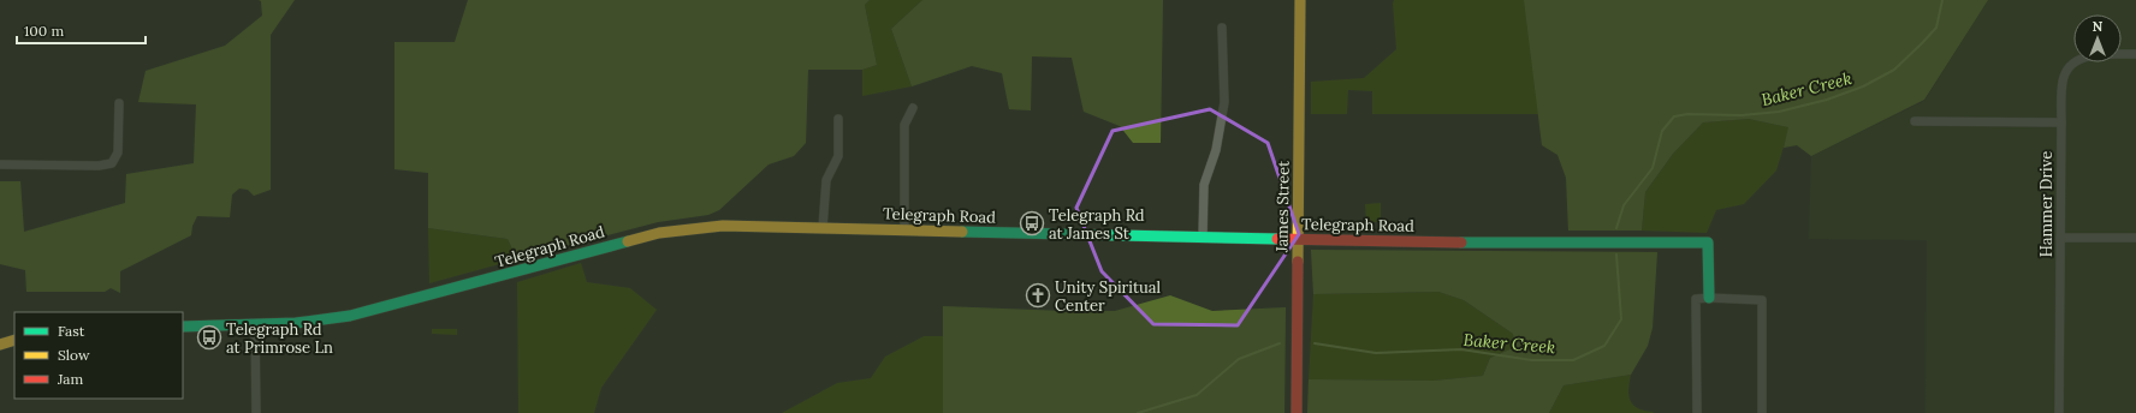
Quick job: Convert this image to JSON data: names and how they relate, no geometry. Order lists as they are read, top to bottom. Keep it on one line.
{"streets":{"street":["Hammer Drive","James Street","Telegraph Road"]},"crossings":[["James Street","Telegraph Road"]],"water":["Baker Creek"],"places":{"bus stop":["Telegraph Rd at James St","Telegraph Rd at Primrose Ln"],"church":["Unity Spiritual Center"]},"legend":["Fast","Slow","Jam"],"scale_bar":"100 m","north":"top"}
